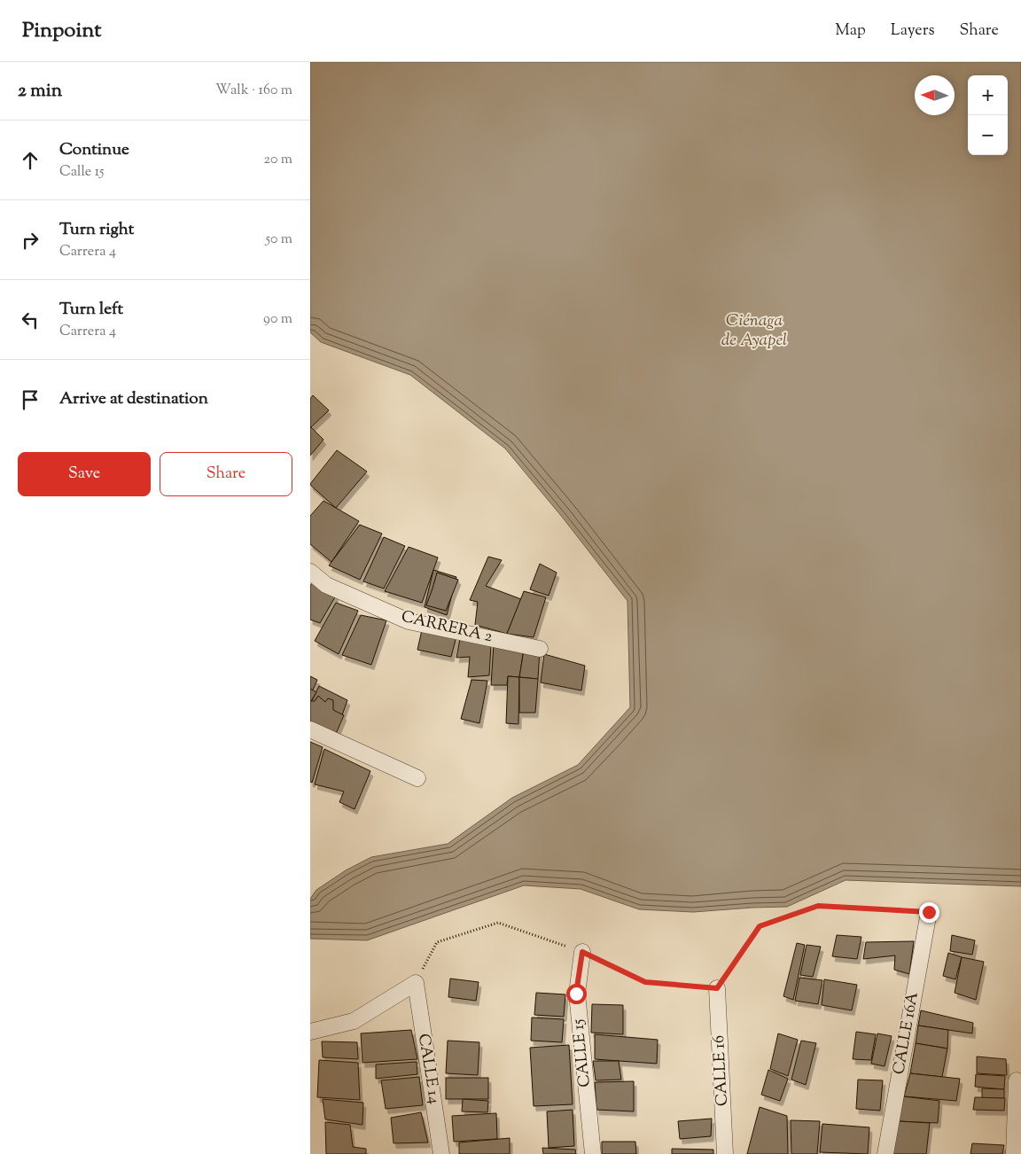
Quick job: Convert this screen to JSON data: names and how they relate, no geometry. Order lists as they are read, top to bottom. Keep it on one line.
{"streets":{"street":["CARRERA 2","CALLE 16A","CALLE 15","CALLE 14","CALLE 16"]},"water":["Ciénaga de Ayapel"],"north":"left","page":{"header":"Pinpoint","nav":["Map","Layers","Share"],"heading":["2 min","Walk · 160 m"],"map_buttons":["+","−"],"list":[["Continue","Calle 15","20 m"],["Turn right","Carrera 4","50 m"],["Turn left","Carrera 4","90 m"],"Arrive at destination"],"buttons":["Save","Share"]}}
